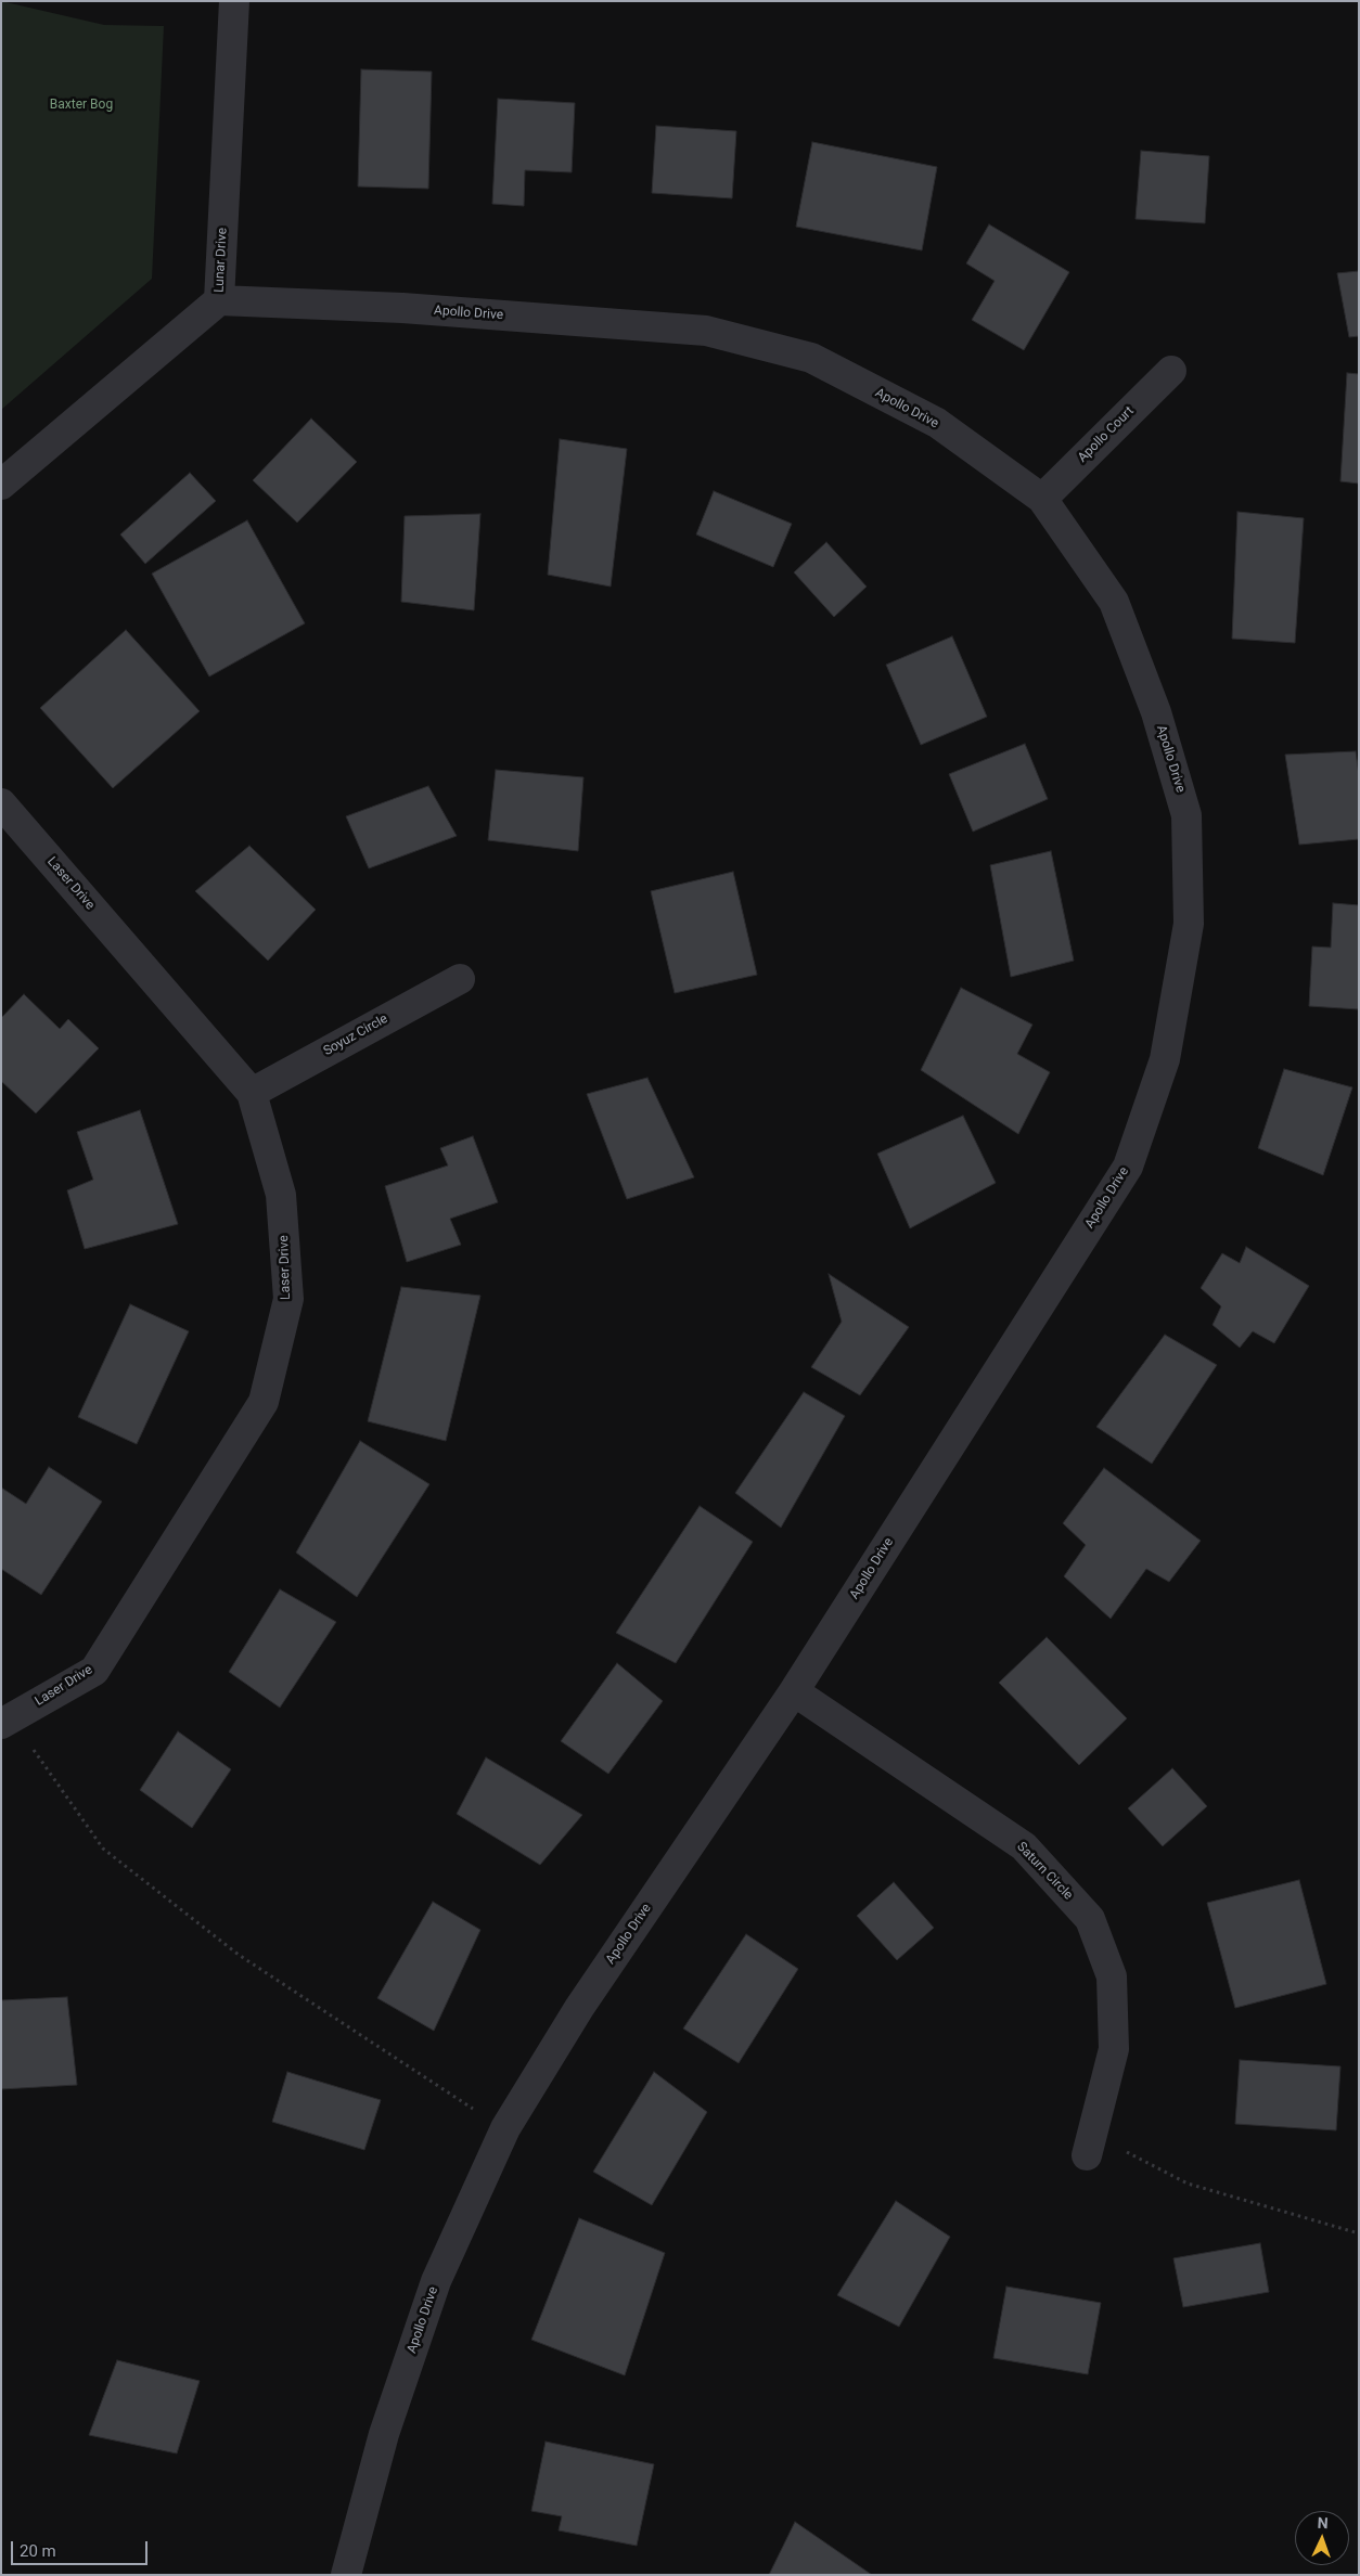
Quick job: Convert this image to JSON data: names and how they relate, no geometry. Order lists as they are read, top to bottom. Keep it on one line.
{"streets":{"street":["Lunar Drive","Apollo Drive","Apollo Court","Laser Drive","Soyuz Circle","Saturn Circle"]},"crossings":[["Lunar Drive","Apollo Drive"],["Apollo Drive","Apollo Court"],["Apollo Drive","Saturn Circle"],["Laser Drive","Soyuz Circle"]],"parks":["Baxter Bog"],"scale_bar":"20 m","north":"top"}
